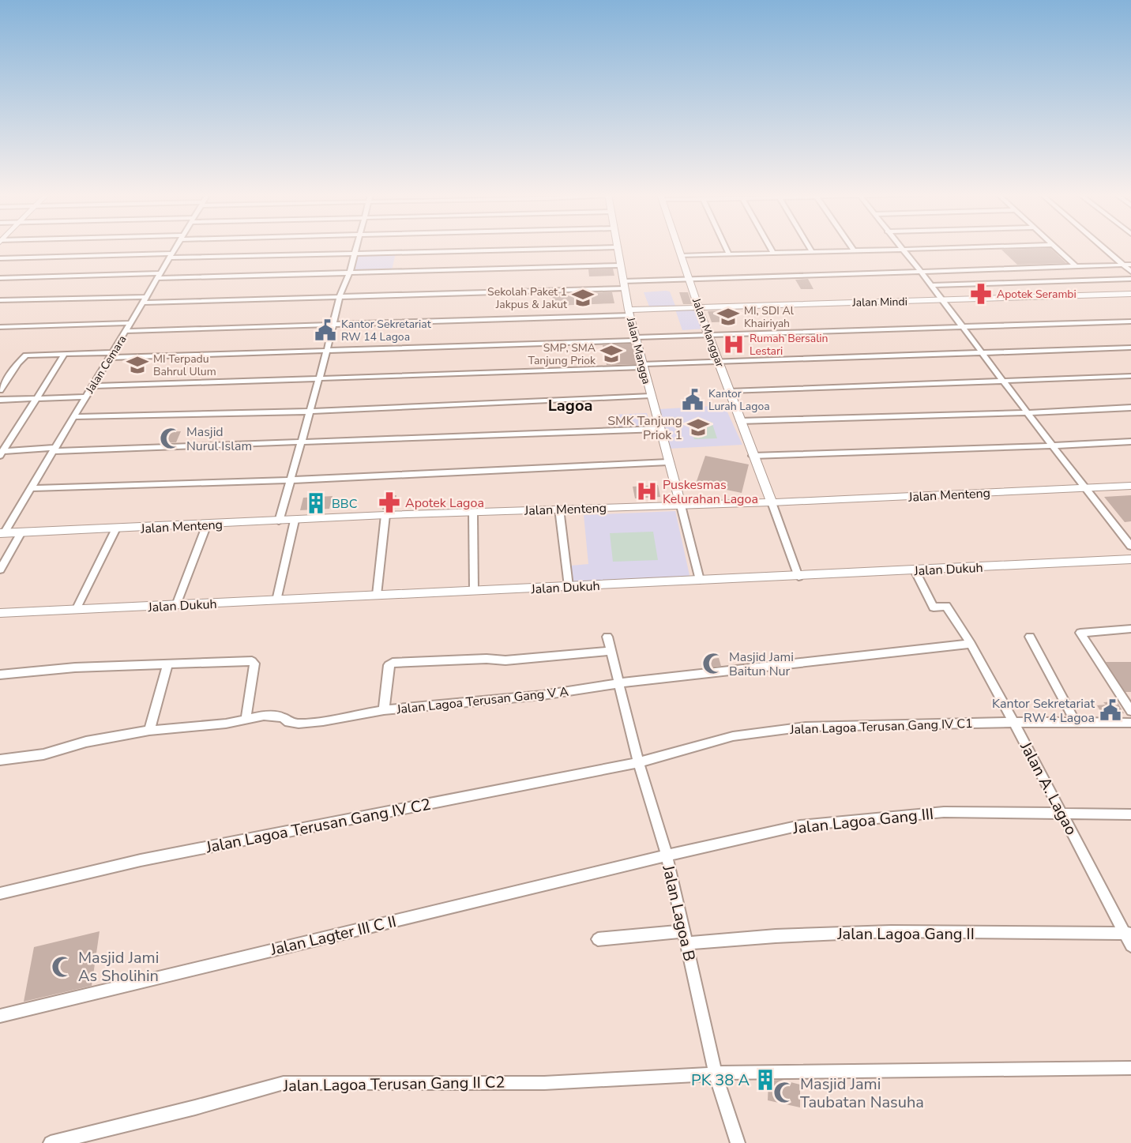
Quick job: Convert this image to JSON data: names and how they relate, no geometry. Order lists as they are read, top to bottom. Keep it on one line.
{"streets":{"street":["Jalan Mindi","Jalan Manggar","Jalan Mangga","Jalan Cemara","Jalan Menteng","Jalan Dukuh","Jalan Lagoa Terusan Gang V A","Jalan Lagoa Terusan Gang IV C1","Jalan A. Lagao","Jalan Lagoa Gang III","Jalan Lagoa Terusan Gang IV C2","Jalan Lagoa B","Jalan Lagoa Gang II","Jalan Lagter III C II","Jalan Lagoa Terusan Gang II C2"]},"crossings":[["Jalan Mindi","Jalan Manggar"],["Jalan Mindi","Jalan Mangga"],["Jalan Manggar","Jalan Menteng"],["Jalan Manggar","Jalan Dukuh"],["Jalan Mangga","Jalan Menteng"],["Jalan Cemara","Jalan Menteng"],["Jalan Dukuh","Jalan A. Lagao"],["Jalan Lagoa Terusan Gang V A","Jalan A. Lagao"],["Jalan Lagoa Terusan Gang V A","Jalan Lagoa B"],["Jalan Lagoa Terusan Gang IV C1","Jalan A. Lagao"],["Jalan Lagoa Terusan Gang IV C1","Jalan Lagoa Terusan Gang IV C2"],["Jalan Lagoa Terusan Gang IV C1","Jalan Lagoa B"],["Jalan A. Lagao","Jalan Lagoa Gang III"],["Jalan A. Lagao","Jalan Lagoa Gang II"],["Jalan Lagoa Gang III","Jalan Lagoa B"],["Jalan Lagoa Gang III","Jalan Lagter III C II"],["Jalan Lagoa Terusan Gang IV C2","Jalan Lagoa B"],["Jalan Lagoa B","Jalan Lagoa Gang II"],["Jalan Lagoa B","Jalan Lagter III C II"],["Jalan Lagoa B","Jalan Lagoa Terusan Gang II C2"]],"districts":["Lagoa"],"places":{"pharmacy":["Apotek Serambi","Apotek Lagoa"],"school or university":["Sekolah Paket 1 Jakpus & Jakut","MI, SDI Al Khairiyah","SMP, SMA Tanjung Priok","MI Terpadu Bahrul Ulum","SMK Tanjung Priok 1"],"public building":["Kantor Sekretariat RW 14 Lagoa","Kantor Lurah Lagoa","Kantor Sekretariat RW 4 Lagoa"],"hospital":["Rumah Bersalin Lestari","Puskesmas Kelurahan Lagoa"],"mosque":["Masjid Nurul Islam","Masjid Jami Baitun Nur","Masjid Jami As Sholihin","Masjid Jami Taubatan Nasuha"],"building":["BBC","PK 38 A"]}}
